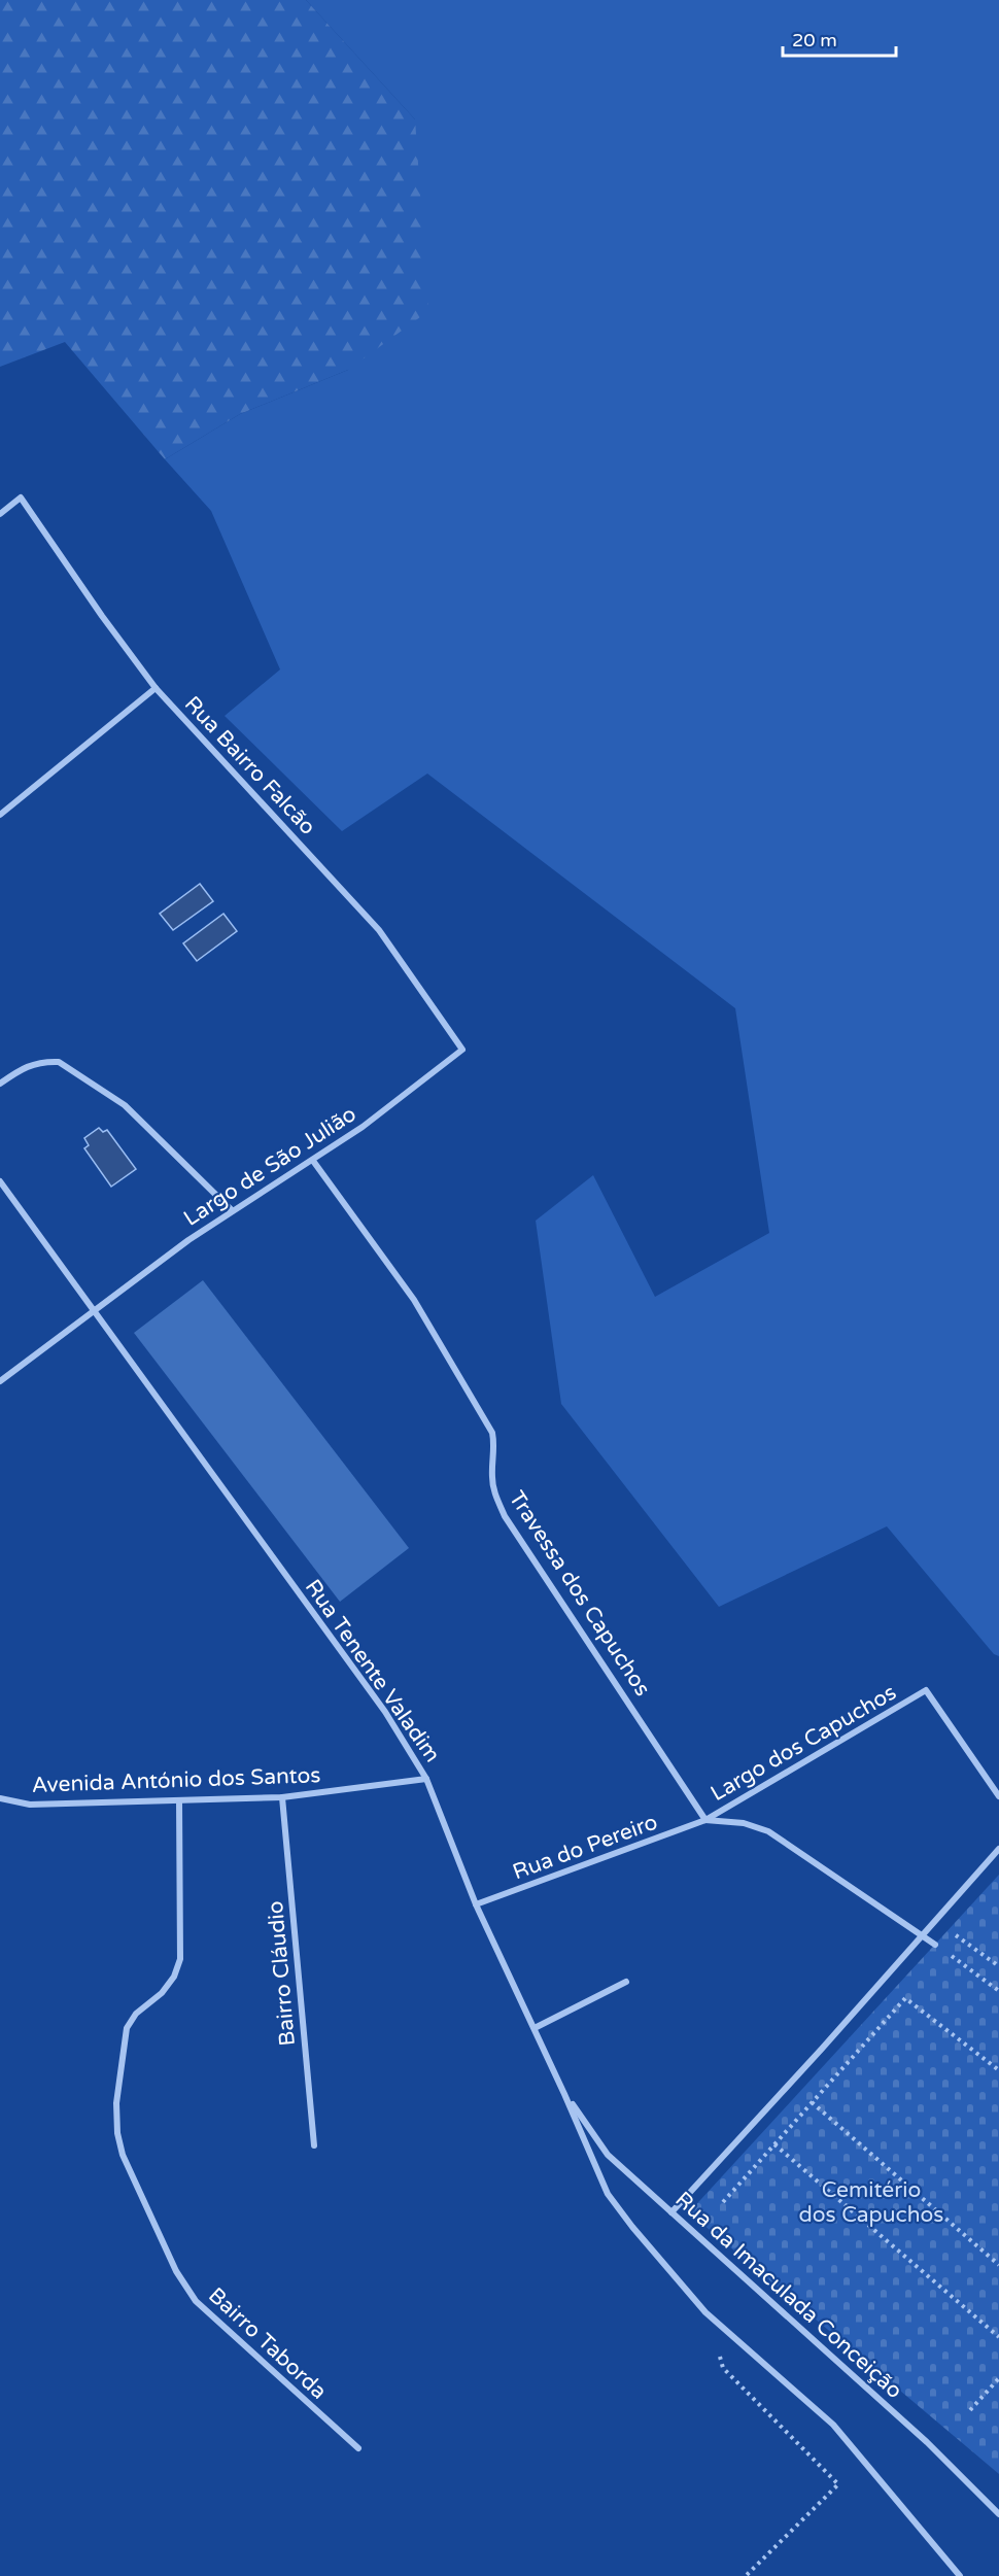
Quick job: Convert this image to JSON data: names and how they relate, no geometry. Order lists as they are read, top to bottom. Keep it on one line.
{"streets":{"street":["Rua Bairro Falcão","Largo de São Julião","Travessa dos Capuchos","Rua Tenente Valadim","Largo dos Capuchos","Avenida António dos Santos","Rua do Pereiro","Bairro Cláudio","Rua da Imaculada Conceição","Bairro Taborda"]},"crossings":[["Rua Bairro Falcão","Largo de São Julião"],["Largo de São Julião","Travessa dos Capuchos"],["Largo de São Julião","Rua Tenente Valadim"],["Travessa dos Capuchos","Largo dos Capuchos"],["Travessa dos Capuchos","Rua do Pereiro"],["Rua Tenente Valadim","Avenida António dos Santos"],["Rua Tenente Valadim","Rua do Pereiro"],["Rua Tenente Valadim","Rua da Imaculada Conceição"],["Largo dos Capuchos","Rua do Pereiro"],["Avenida António dos Santos","Bairro Cláudio"],["Avenida António dos Santos","Bairro Taborda"]],"parks":["Cemitério dos Capuchos"],"scale_bar":"20 m"}
